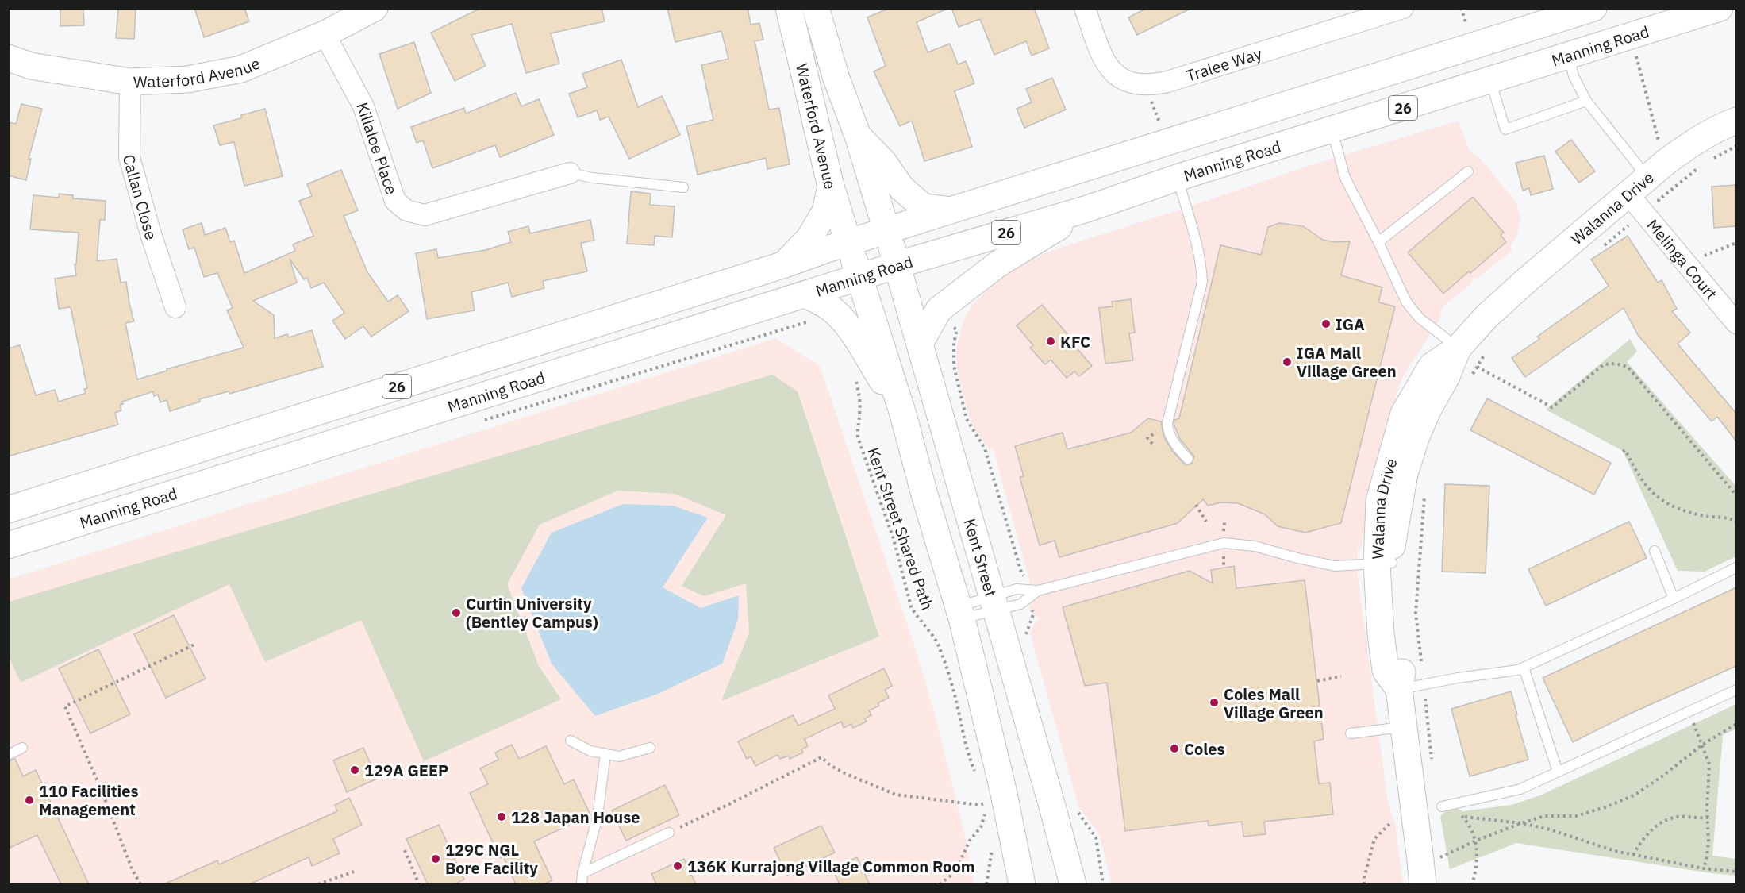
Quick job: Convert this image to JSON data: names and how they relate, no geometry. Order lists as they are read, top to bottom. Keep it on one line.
{"streets":{"main road":["Manning Road","Waterford Avenue","26","Walanna Drive","Kent Street"],"street":["Tralee Way","Killaloe Place","Callan Close","Melinga Court"],"path":["Kent Street Shared Path"]},"crossings":[["Manning Road","Kent Street"],["Waterford Avenue","26"],["Waterford Avenue","Killaloe Place"],["Waterford Avenue","Callan Close"],["Waterford Avenue","Kent Street"],["26","Kent Street"],["Walanna Drive","Melinga Court"]],"places":["IGA","KFC","IGA Mall Village Green","Curtin University (Bentley Campus)","Coles Mall Village Green","Coles","129A GEEP","110 Facilities Management","128 Japan House","129C NGL Bore Facility","136K Kurrajong Village Common Room"]}
